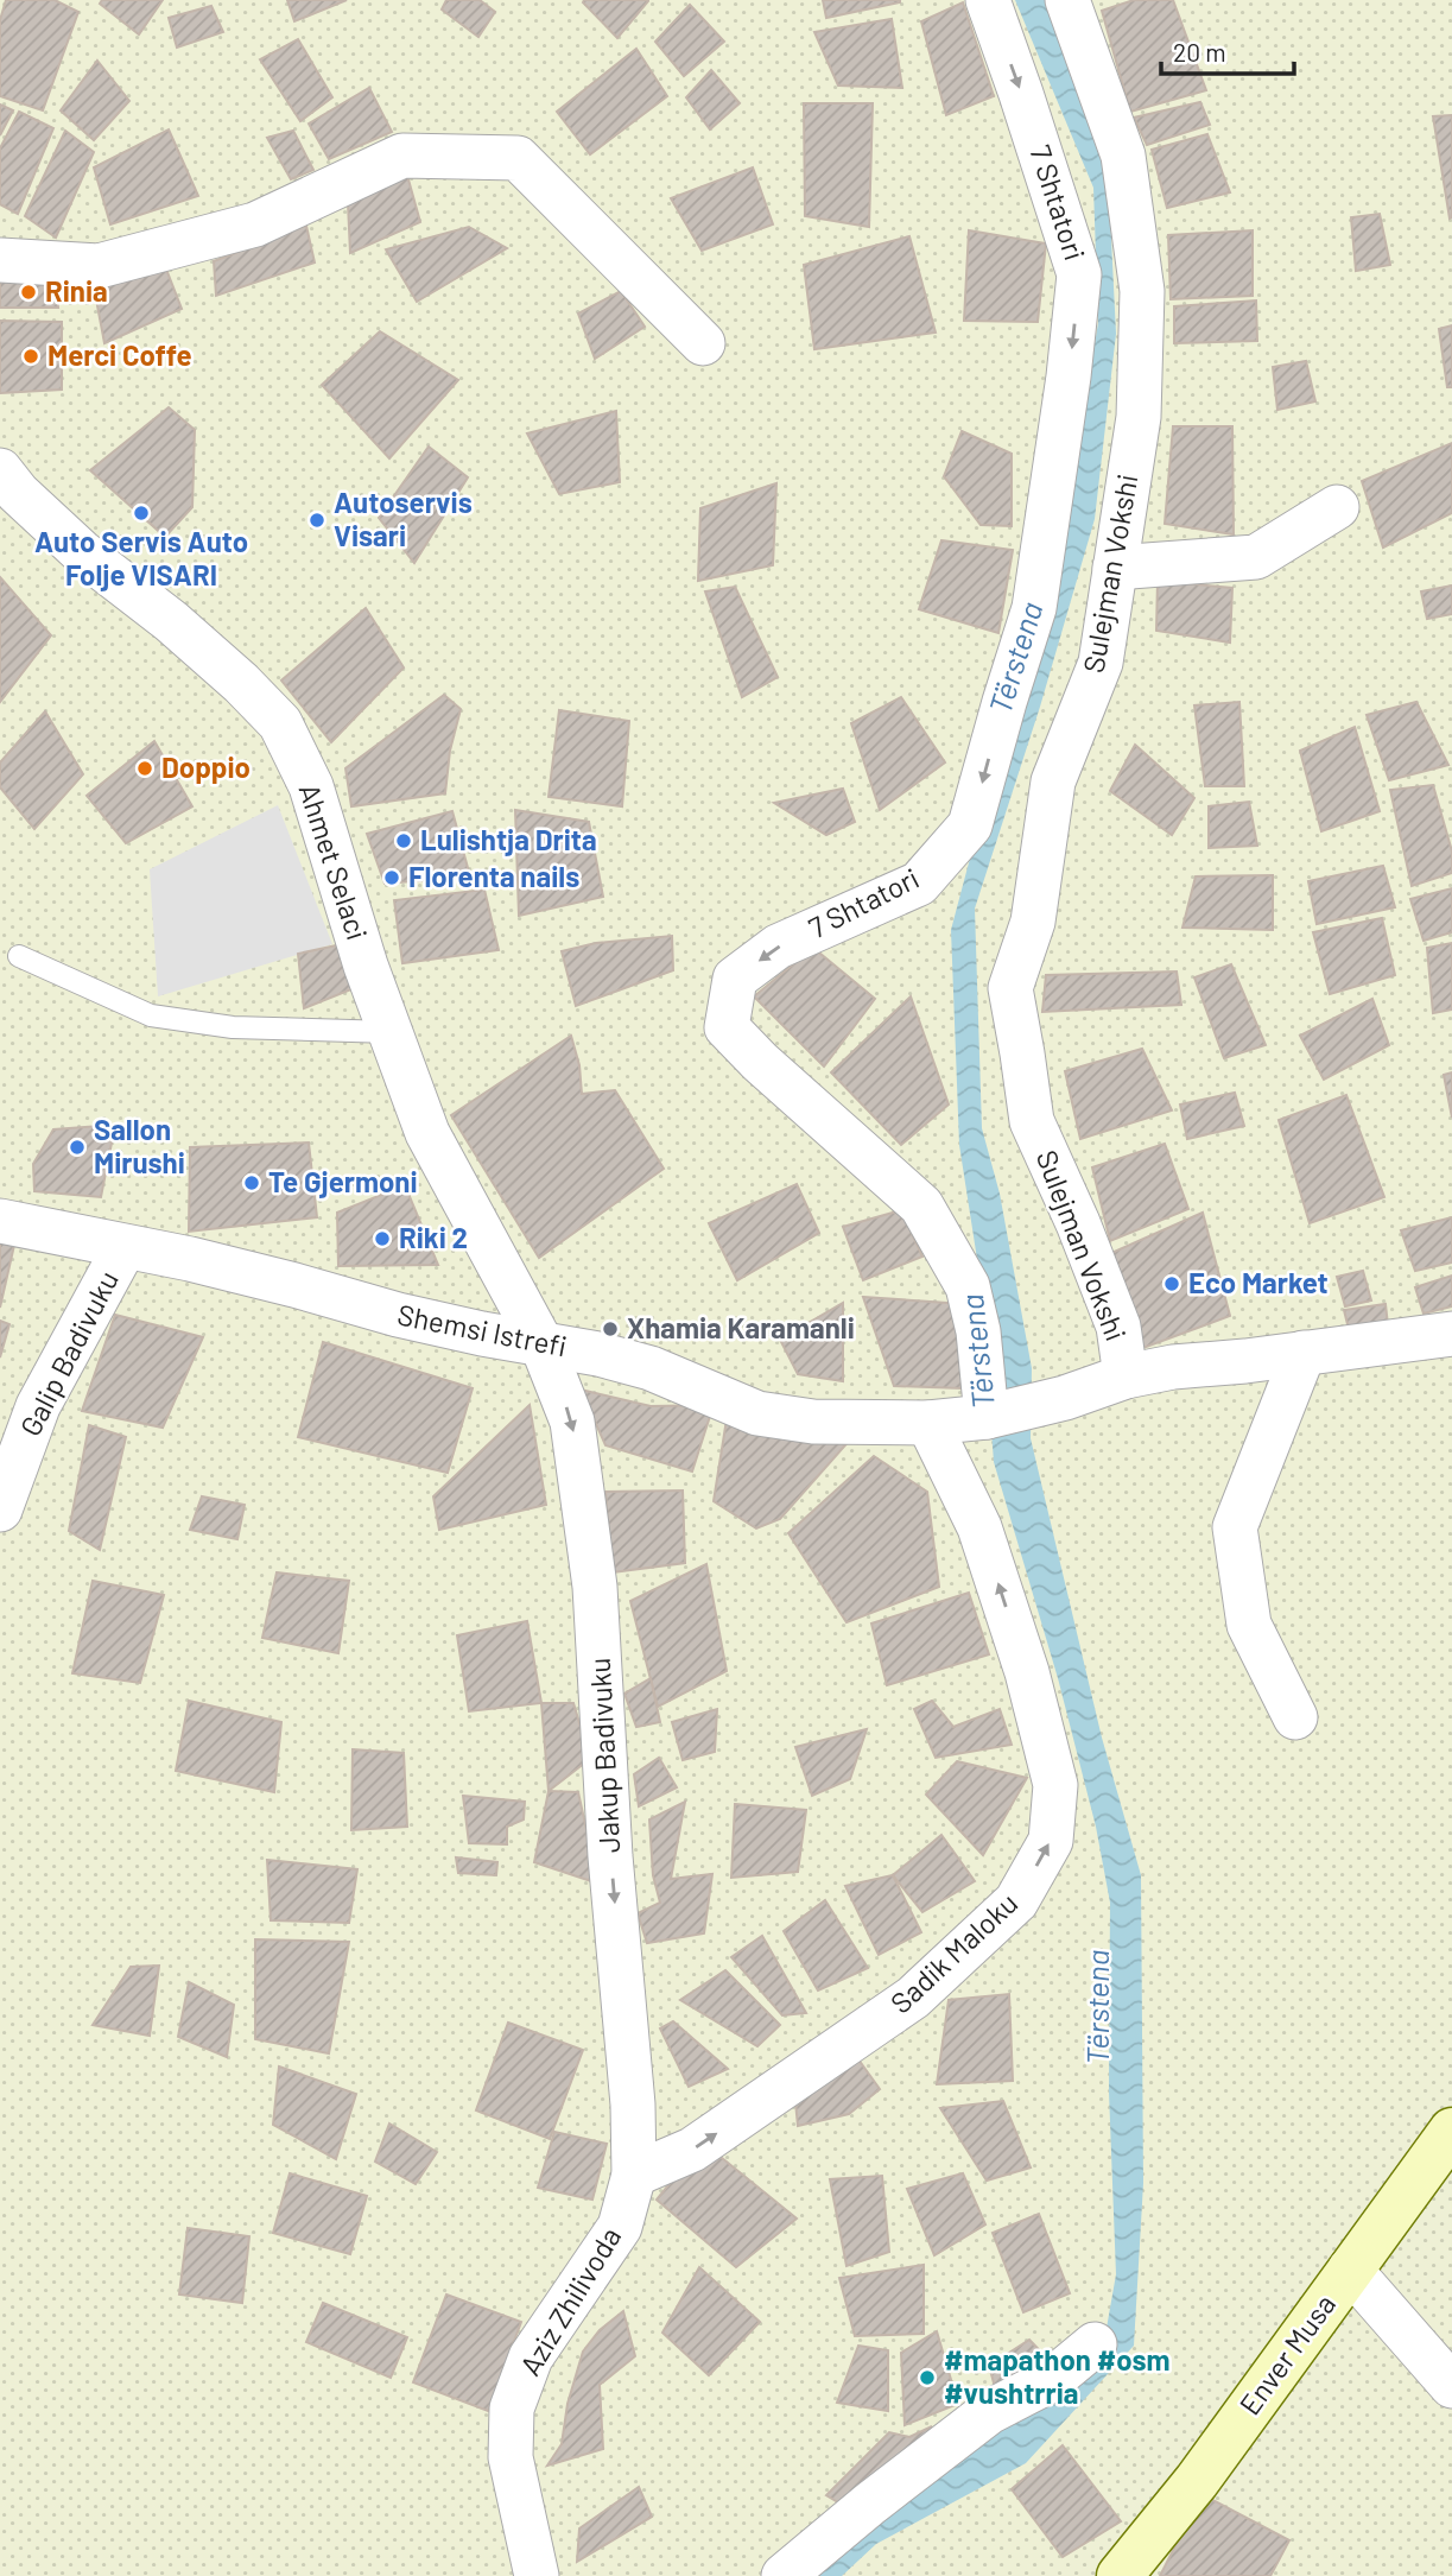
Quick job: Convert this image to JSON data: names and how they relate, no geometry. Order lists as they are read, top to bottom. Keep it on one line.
{"streets":{"street":["7 Shtatori","Sulejman Vokshi","Ahmet Selaci","Shemsi Istrefi","Galip Badivuku","Jakup Badivuku","Sadik Maloku","Aziz Zhilivoda","Enver Musa"]},"crossings":[["7 Shtatori","Shemsi Istrefi"],["Sulejman Vokshi","Shemsi Istrefi"],["Ahmet Selaci","Shemsi Istrefi"],["Ahmet Selaci","Jakup Badivuku"],["Shemsi Istrefi","Galip Badivuku"],["Shemsi Istrefi","Jakup Badivuku"],["Shemsi Istrefi","Sadik Maloku"],["Jakup Badivuku","Sadik Maloku"],["Jakup Badivuku","Aziz Zhilivoda"],["Sadik Maloku","Aziz Zhilivoda"]],"one_way":["7 Shtatori","Jakup Badivuku","Sadik Maloku"],"water":["Tërstena"],"places":["Rinia","Merci Coffe","Auto Servis Auto Folje VISARI","Autoservis Visari","Doppio","Lulishtja Drita","Florenta nails","Sallon Mirushi","Te Gjermoni","Riki 2","Eco Market","Xhamia Karamanli","#mapathon #osm #vushtrria"],"scale_bar":"20 m"}
